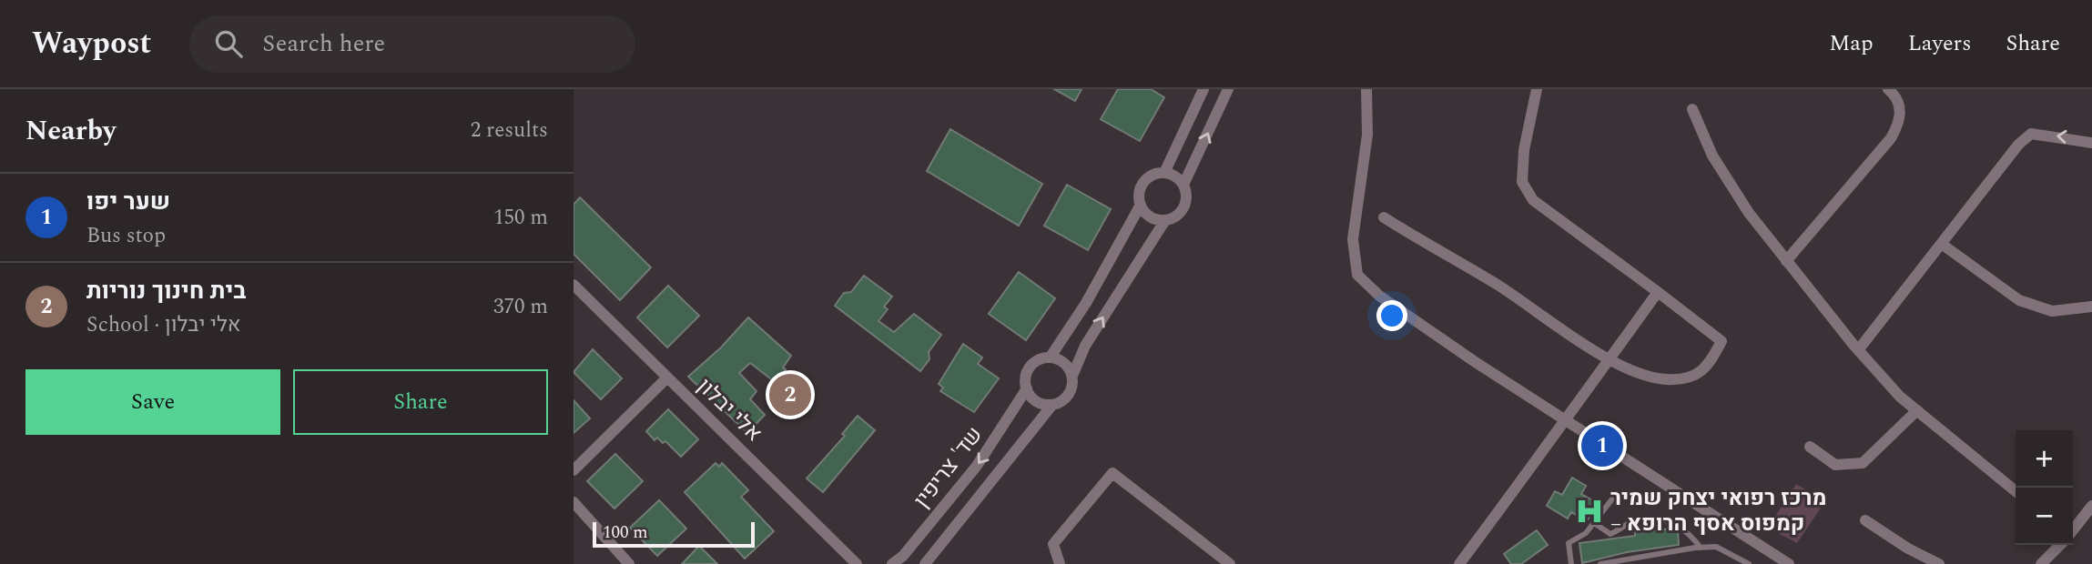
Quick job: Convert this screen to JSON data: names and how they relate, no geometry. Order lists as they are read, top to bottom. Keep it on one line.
{"streets":{"street":["אלי יבלון","שד' צריפין"]},"places":{"hospital":["מרכז רפואי יצחק שמיר – קמפוס אסף הרופא"]},"scale_bar":"100 m","page":{"header":"Waypost","search":"Search here","nav":["Map","Layers","Share"],"heading":["Nearby","2 results"],"list":[{"mark":"1","name":"שער יפו","note":"Bus stop","value":"150 m"},{"mark":"2","name":"בית חינוך נוריות","note":"School · אלי יבלון","value":"370 m"}],"buttons":["Save","Share"],"pins":["2","1"],"map_buttons":["+","−"],"scale":"100 m"}}
